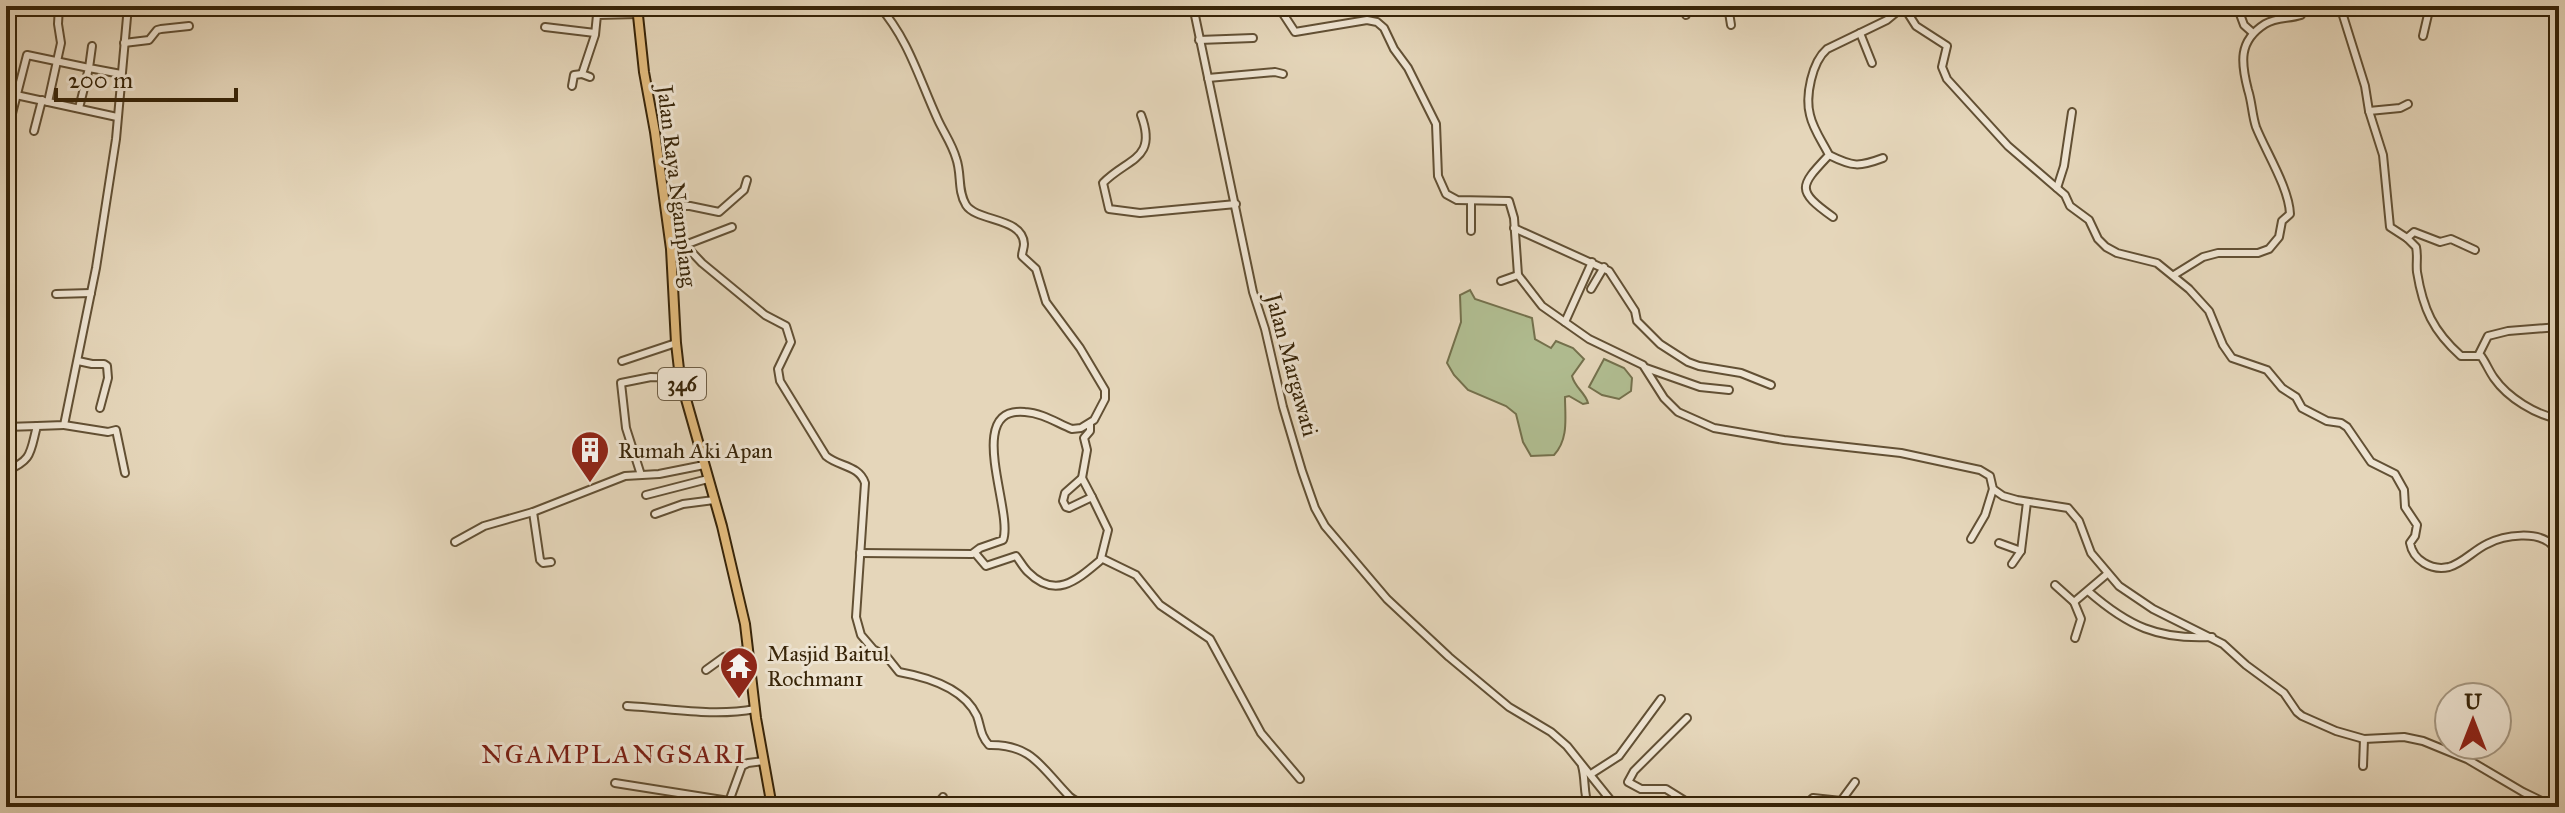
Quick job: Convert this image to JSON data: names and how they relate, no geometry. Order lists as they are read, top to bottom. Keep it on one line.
{"streets":{"main road":["Jalan Raya Ngamplang","346"],"street":["Jalan Margawati"]},"crossings":[["Jalan Raya Ngamplang","346"]],"districts":["NGAMPLANGSARI"],"places":{"building":["Rumah Aki Apan"],"temple":["Masjid Baitul Rochman1"]},"scale_bar":"200 m","north":"top"}
